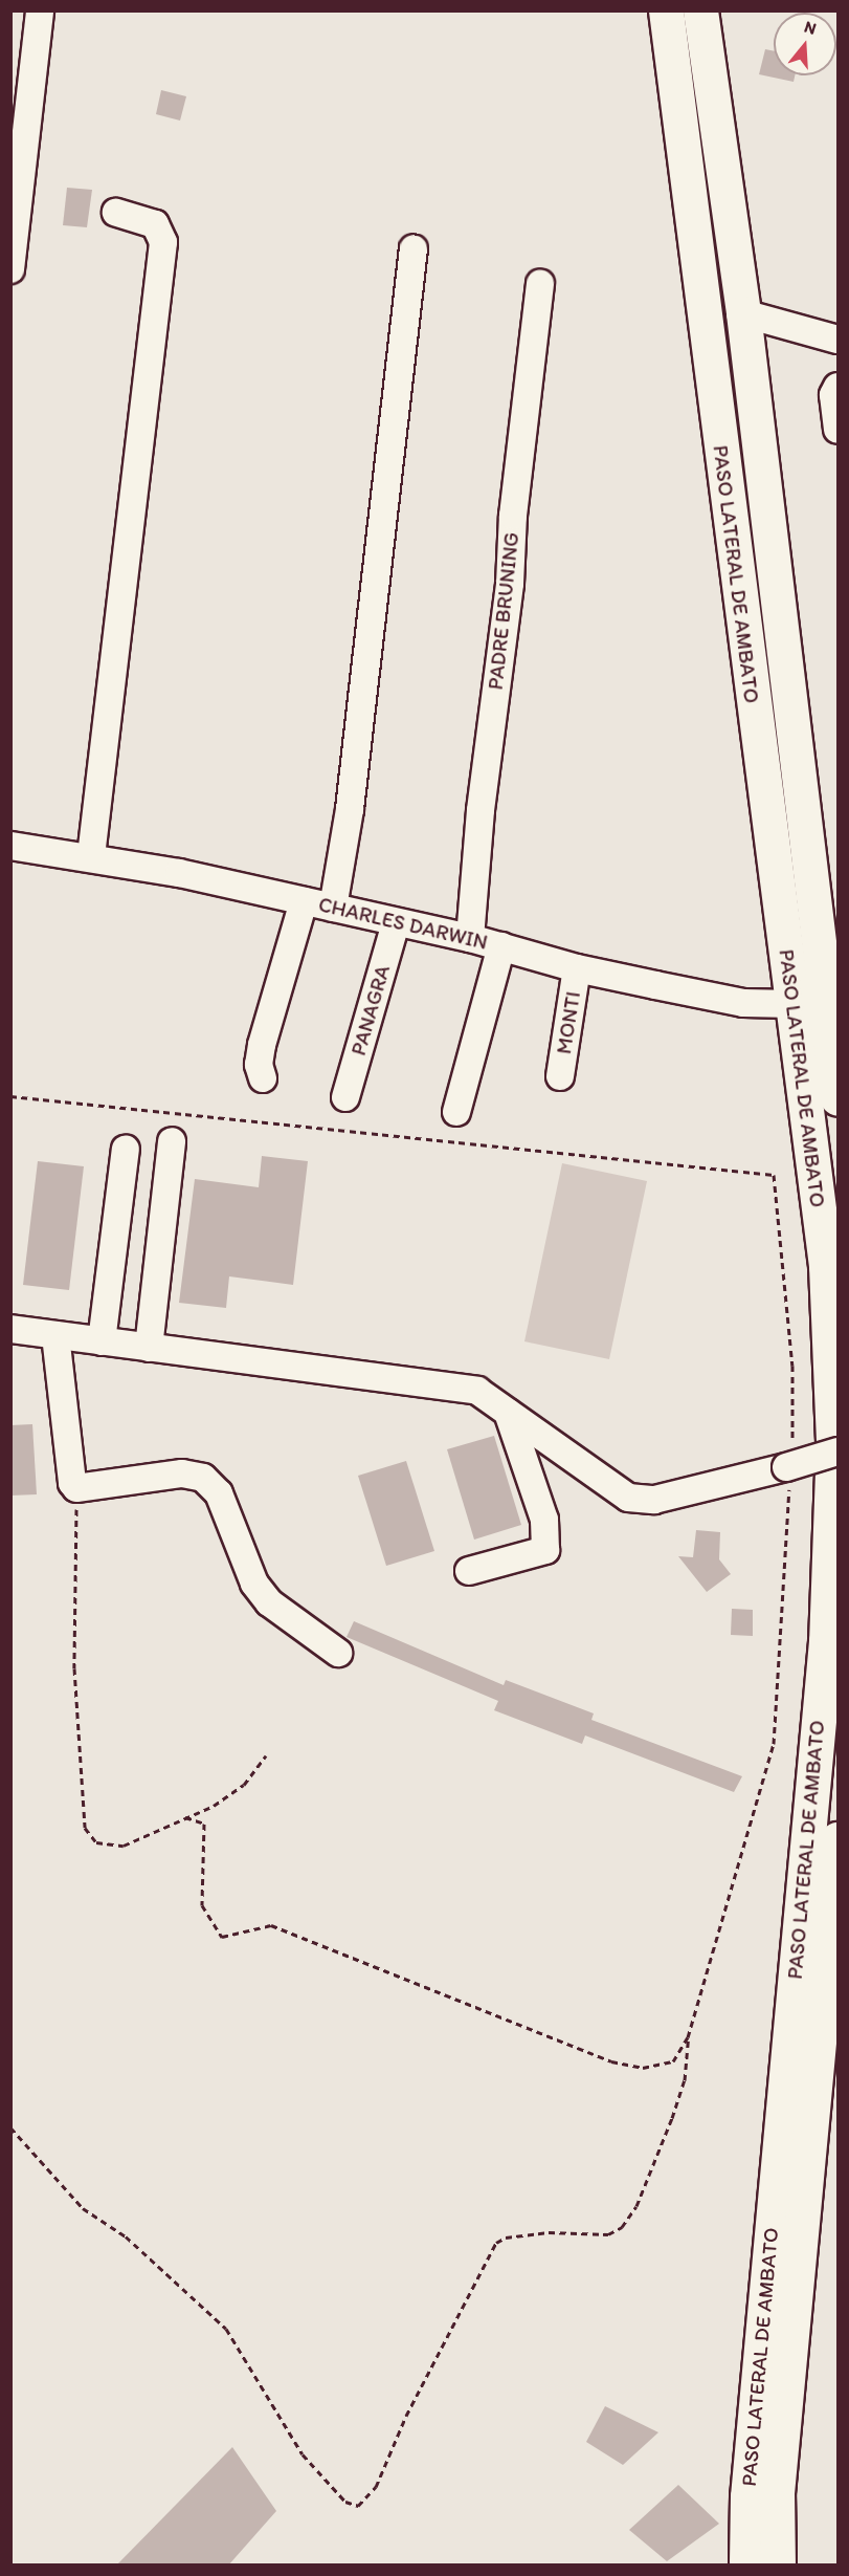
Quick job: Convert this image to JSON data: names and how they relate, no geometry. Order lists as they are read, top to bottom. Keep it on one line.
{"streets":{"highway":["PASO LATERAL DE AMBATO"],"street":["PADRE BRUNING","CHARLES DARWIN","PANAGRA","MONTI"]},"crossings":[["PASO LATERAL DE AMBATO","CHARLES DARWIN"],["PADRE BRUNING","CHARLES DARWIN"],["CHARLES DARWIN","PANAGRA"],["CHARLES DARWIN","MONTI"]],"north":"top"}
